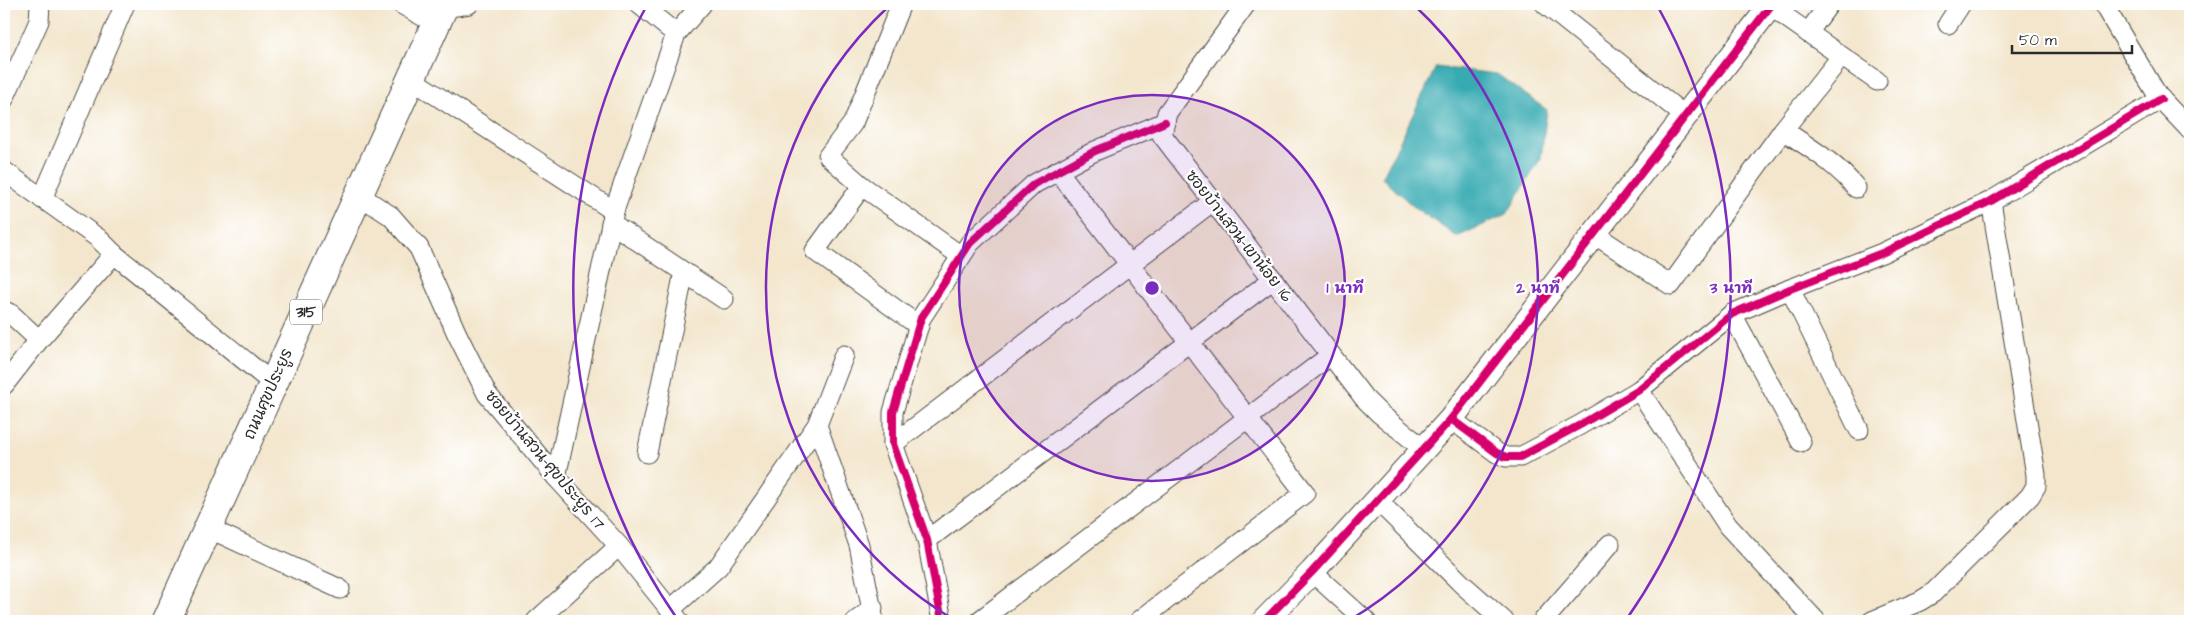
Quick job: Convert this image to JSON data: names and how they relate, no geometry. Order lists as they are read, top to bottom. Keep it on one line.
{"streets":{"main road":["315","ถนนศุขประยูร"],"street":["ซอยบ้านสวน-เขาน้อย 16","ซอยบ้านสวน-ศุขประยูร 17"]},"crossings":[["ถนนศุขประยูร","ซอยบ้านสวน-ศุขประยูร 17"]],"scale_bar":"50 m","rings":["1 นาที","2 นาที","3 นาที"]}
